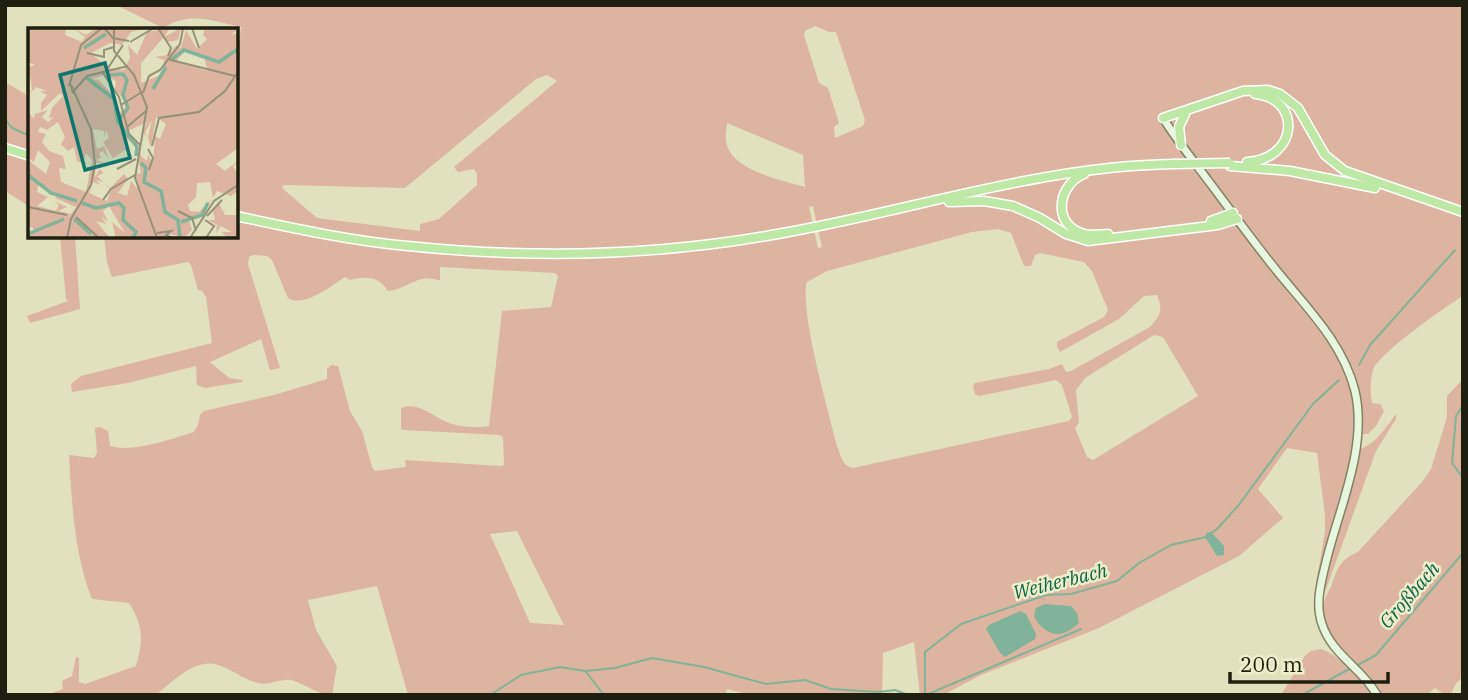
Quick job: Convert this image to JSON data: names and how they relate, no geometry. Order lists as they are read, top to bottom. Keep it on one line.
{"water":["Weiherbach","Großbach"],"scale_bar":"200 m"}
